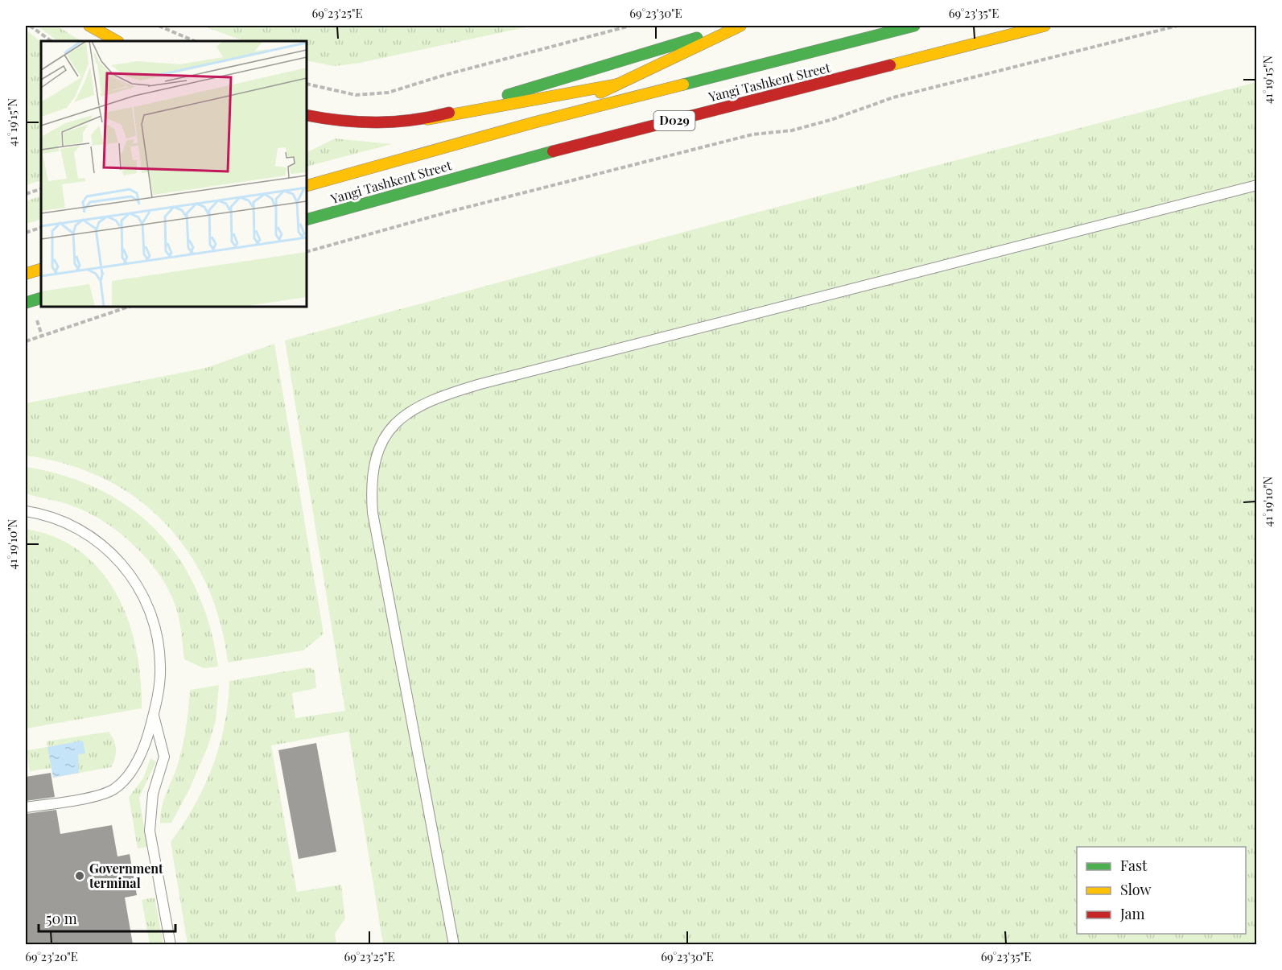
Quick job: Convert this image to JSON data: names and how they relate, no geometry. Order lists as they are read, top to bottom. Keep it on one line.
{"streets":{"main road":["Yangi Tashkent Street","D029"]},"places":["Government terminal"],"legend":["Fast","Slow","Jam"],"scale_bar":"50 m","coordinates":["69°23'25\"E","69°23'30\"E","69°23'35\"E","41°19'15\"N","41°19'10\"N","69°23'20\"E"]}
